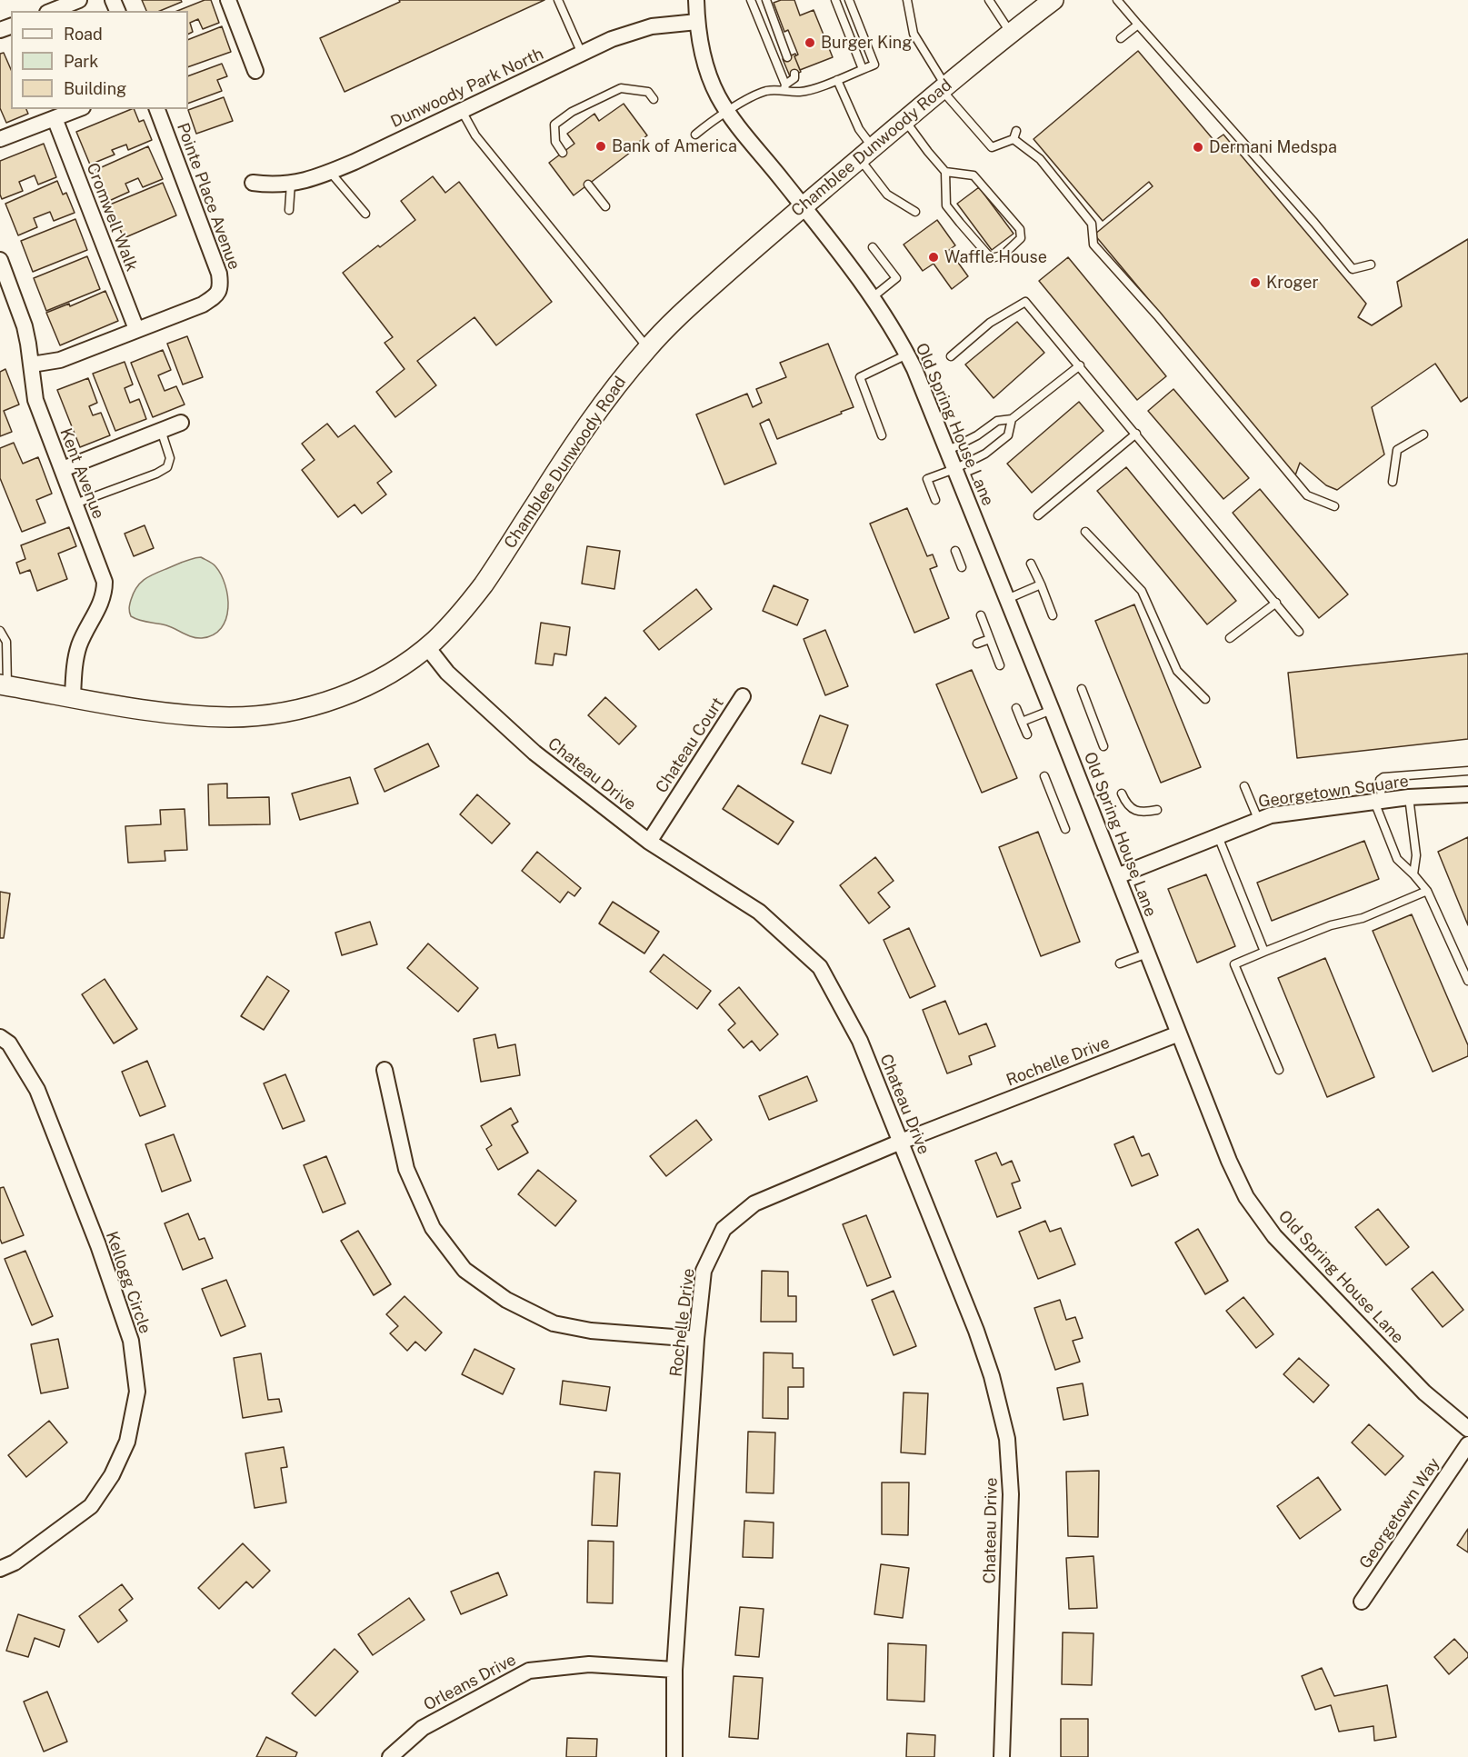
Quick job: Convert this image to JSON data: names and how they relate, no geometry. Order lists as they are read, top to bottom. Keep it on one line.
{"streets":{"street":["Dunwoody Park North","Chamblee Dunwoody Road","Pointe Place Avenue","Cromwell Walk","Old Spring House Lane","Kent Avenue","Chateau Court","Chateau Drive","Georgetown Square","Rochelle Drive","Kellogg Circle","Georgetown Way","Orleans Drive"]},"crossings":[["Dunwoody Park North","Old Spring House Lane"],["Chamblee Dunwoody Road","Old Spring House Lane"],["Chamblee Dunwoody Road","Kent Avenue"],["Chamblee Dunwoody Road","Chateau Drive"],["Pointe Place Avenue","Cromwell Walk"],["Pointe Place Avenue","Kent Avenue"],["Old Spring House Lane","Georgetown Square"],["Old Spring House Lane","Rochelle Drive"],["Chateau Court","Chateau Drive"],["Chateau Drive","Rochelle Drive"],["Rochelle Drive","Orleans Drive"]],"places":["Burger King","Bank of America","Dermani Medspa","Waffle House","Kroger"],"legend":["Road","Park","Building"]}
